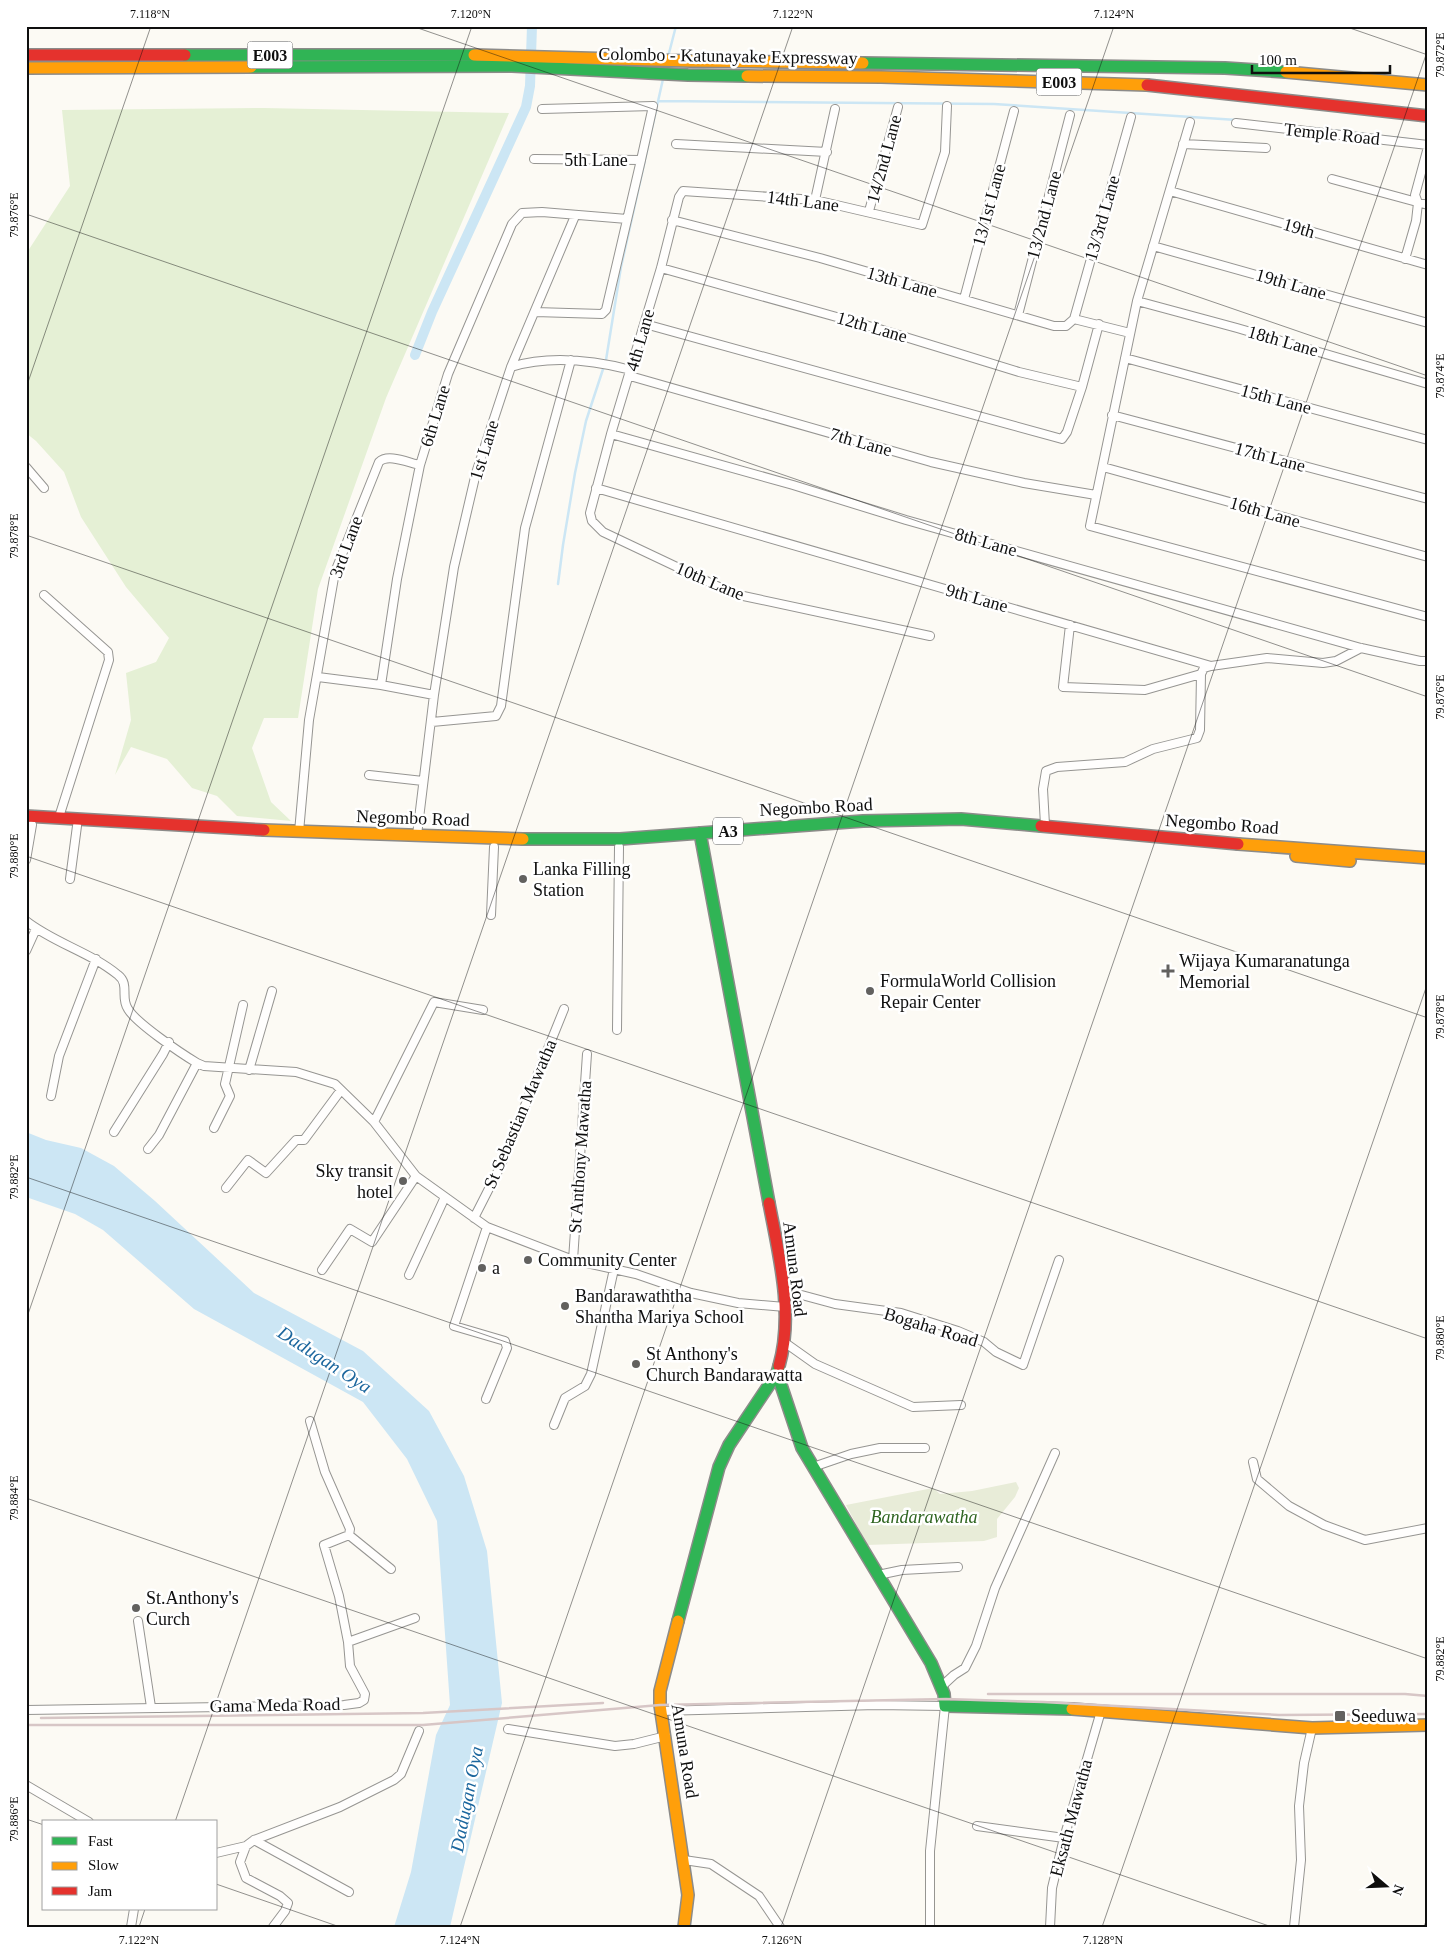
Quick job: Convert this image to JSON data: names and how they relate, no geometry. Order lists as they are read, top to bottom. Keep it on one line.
{"streets":{"main road":["E003","Colombo - Katunayake Expressway","Negombo Road","A3","Amuna Road"],"street":["Temple Road","14/2nd Lane","5th Lane","14th Lane","13/1st Lane","13/2nd Lane","13/3rd Lane","19th","13th Lane","19th Lane","12th Lane","4th Lane","18th Lane","15th Lane","6th Lane","7th Lane","1st Lane","17th Lane","16th Lane","8th Lane","3rd Lane","10th Lane","9th Lane","St Sebastian Mawatha","St Anthony Mawatha","Bogaha Road","Gama Meda Road","Eksath Mawatha"]},"crossings":[["14/2nd Lane","14th Lane"],["14th Lane","4th Lane"],["13/1st Lane","13th Lane"],["13/2nd Lane","13th Lane"],["13/3rd Lane","13th Lane"],["13th Lane","4th Lane"],["12th Lane","4th Lane"],["4th Lane","7th Lane"],["4th Lane","8th Lane"],["4th Lane","10th Lane"],["4th Lane","9th Lane"],["6th Lane","1st Lane"],["6th Lane","3rd Lane"],["7th Lane","1st Lane"],["1st Lane","Negombo Road"],["8th Lane","9th Lane"],["3rd Lane","Negombo Road"],["10th Lane","9th Lane"],["Negombo Road","Amuna Road"],["Amuna Road","Bogaha Road"]],"water":["Dadugan Oya"],"parks":["Bandarawatha"],"places":{"other":["Lanka Filling Station","FormulaWorld Collision Repair Center","Sky transit hotel","Community Center","a","Bandarawaththa Shantha Mariya School","St Anthony's Church Bandarawatta","St.Anthony's Curch"],"health":["Wijaya Kumaranatunga Memorial"],"transit":["Seeduwa"]},"legend":["Fast","Slow","Jam"],"scale_bar":"100 m","north":"right","coordinates":["7.118°N","7.120°N","7.122°N","7.124°N","79.872°E","79.876°E","79.874°E","79.878°E","79.880°E","79.882°E","79.884°E","79.886°E","7.126°N","7.128°N"]}
